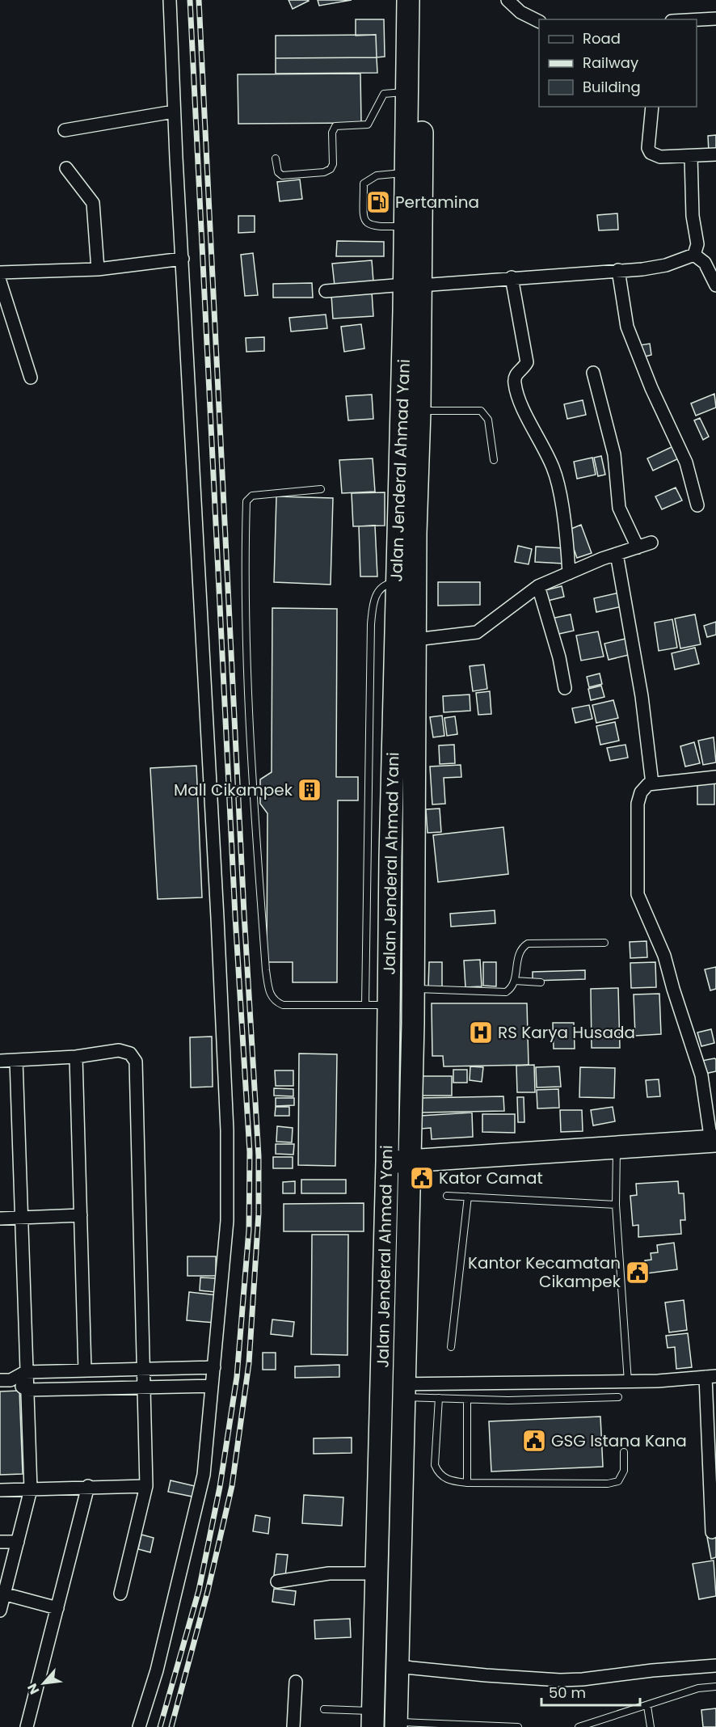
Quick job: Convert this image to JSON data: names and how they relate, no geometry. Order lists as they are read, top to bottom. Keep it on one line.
{"streets":{"highway":["Jalan Jenderal Ahmad Yani"]},"places":{"fuel station":["Pertamina"],"building":["Mall Cikampek"],"hospital":["RS Karya Husada"],"public building":["Kator Camat","Kantor Kecamatan Cikampek","GSG Istana Kana"]},"legend":["Road","Railway","Building"],"scale_bar":"50 m","north":"bottom left"}
